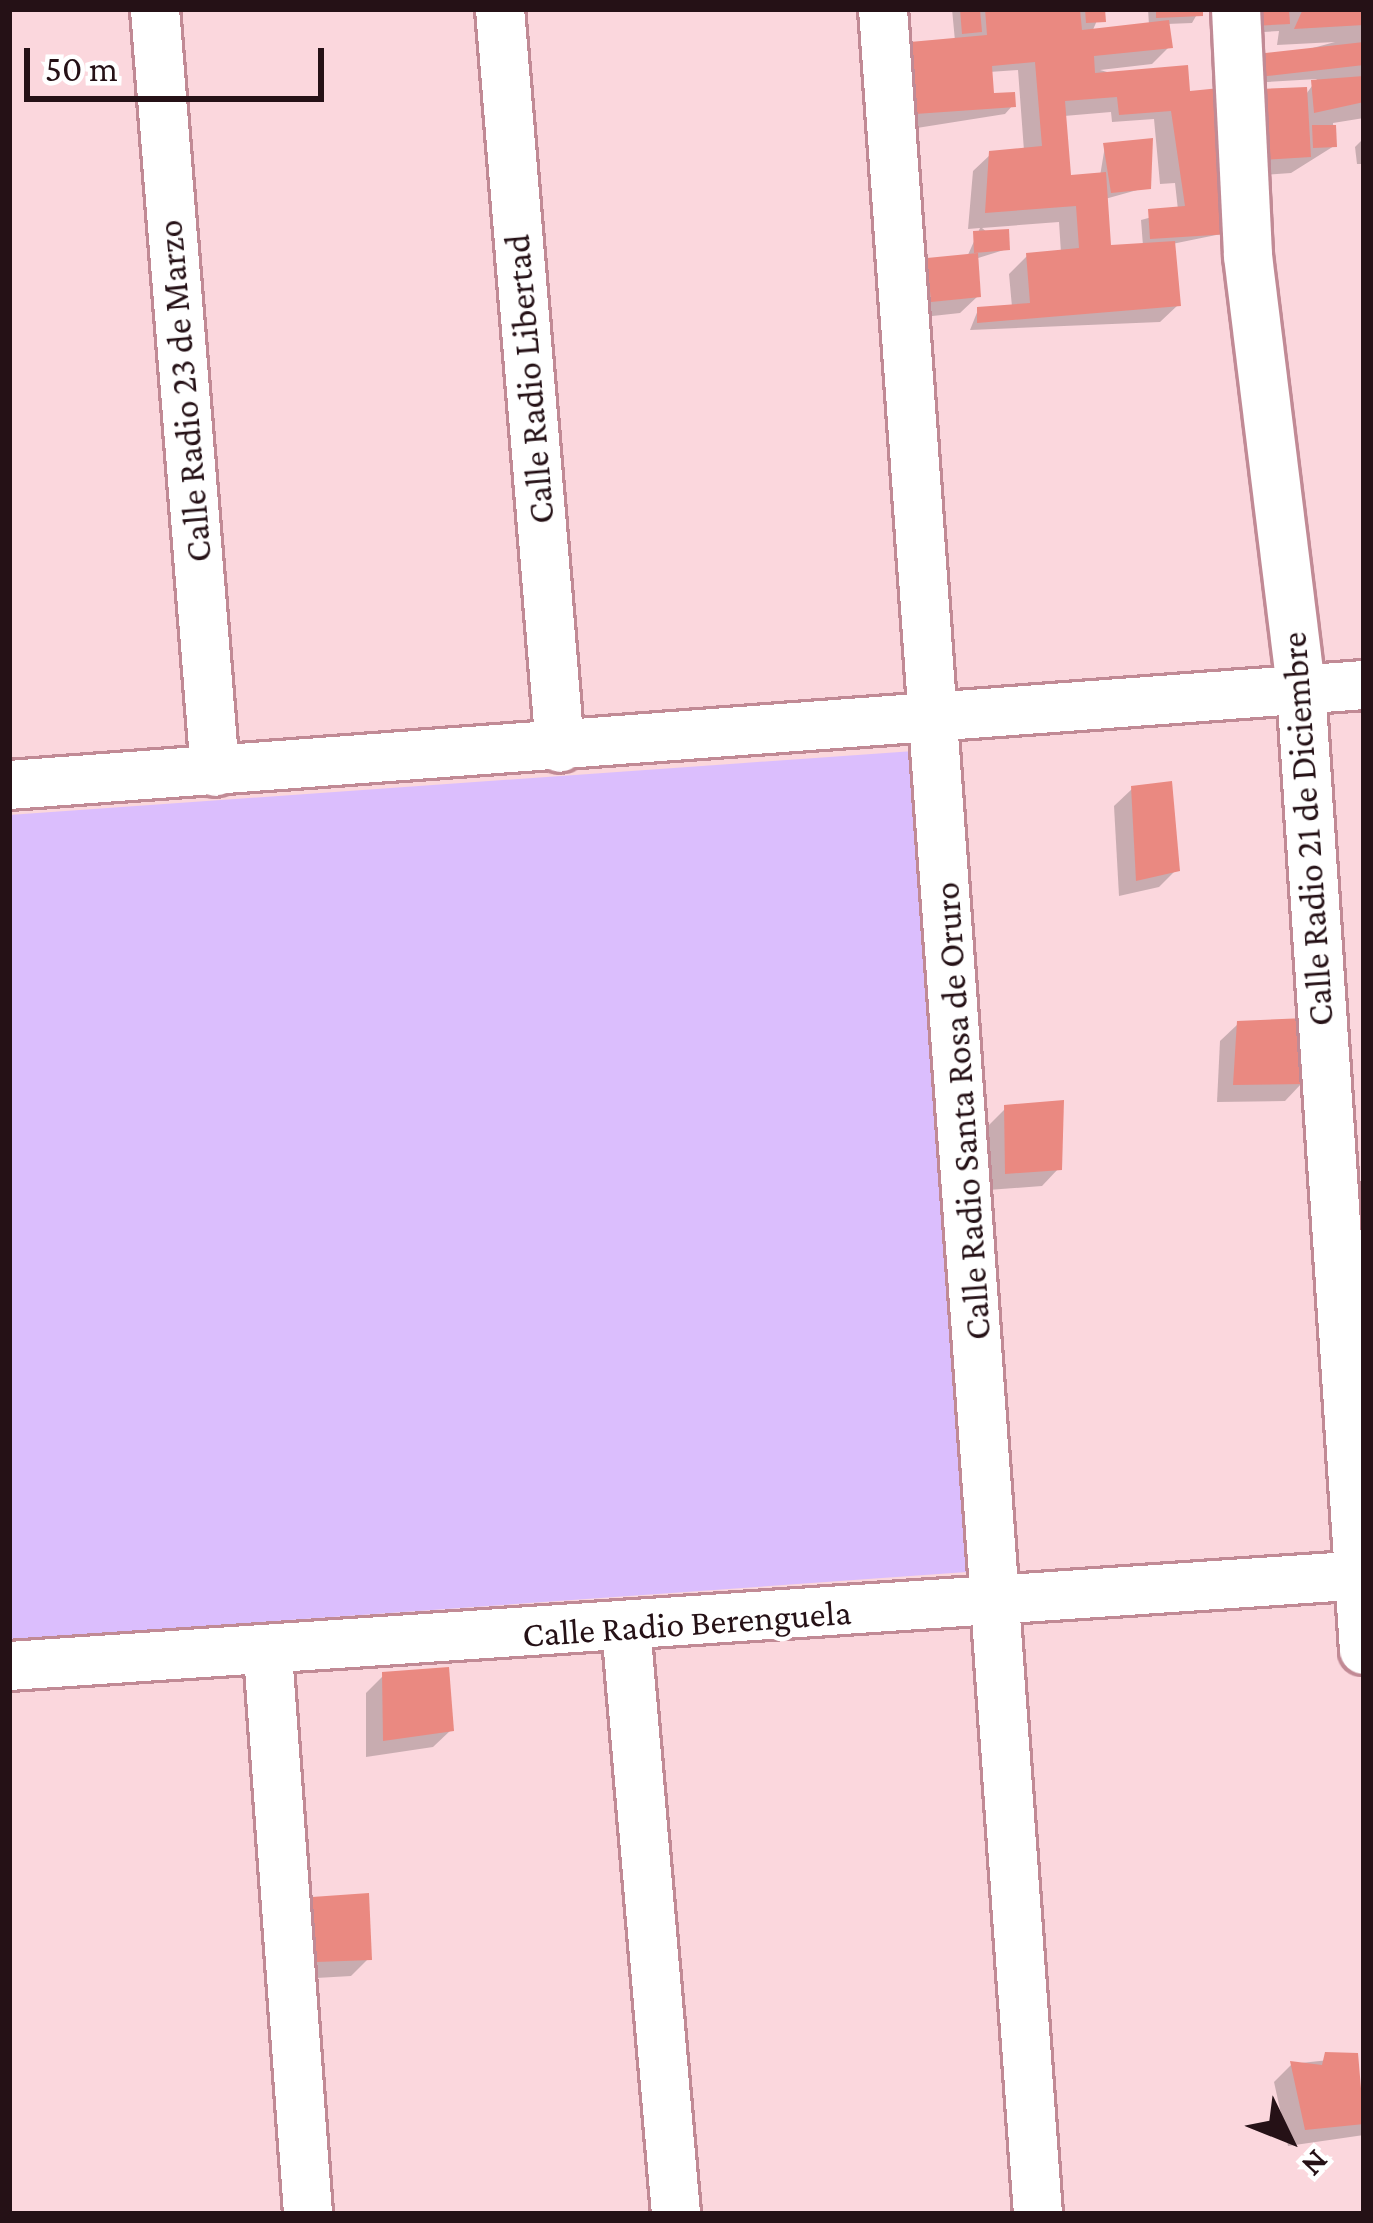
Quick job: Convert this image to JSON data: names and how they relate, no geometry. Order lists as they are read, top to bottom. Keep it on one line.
{"streets":{"street":["Calle Radio Libertad","Calle Radio 23 de Marzo","Calle Radio 21 de Diciembre","Calle Radio Santa Rosa de Oruro","Calle Radio Berenguela"]},"crossings":[["Calle Radio 21 de Diciembre","Calle Radio Berenguela"],["Calle Radio Santa Rosa de Oruro","Calle Radio Berenguela"]],"scale_bar":"50 m","north":"bottom right"}
